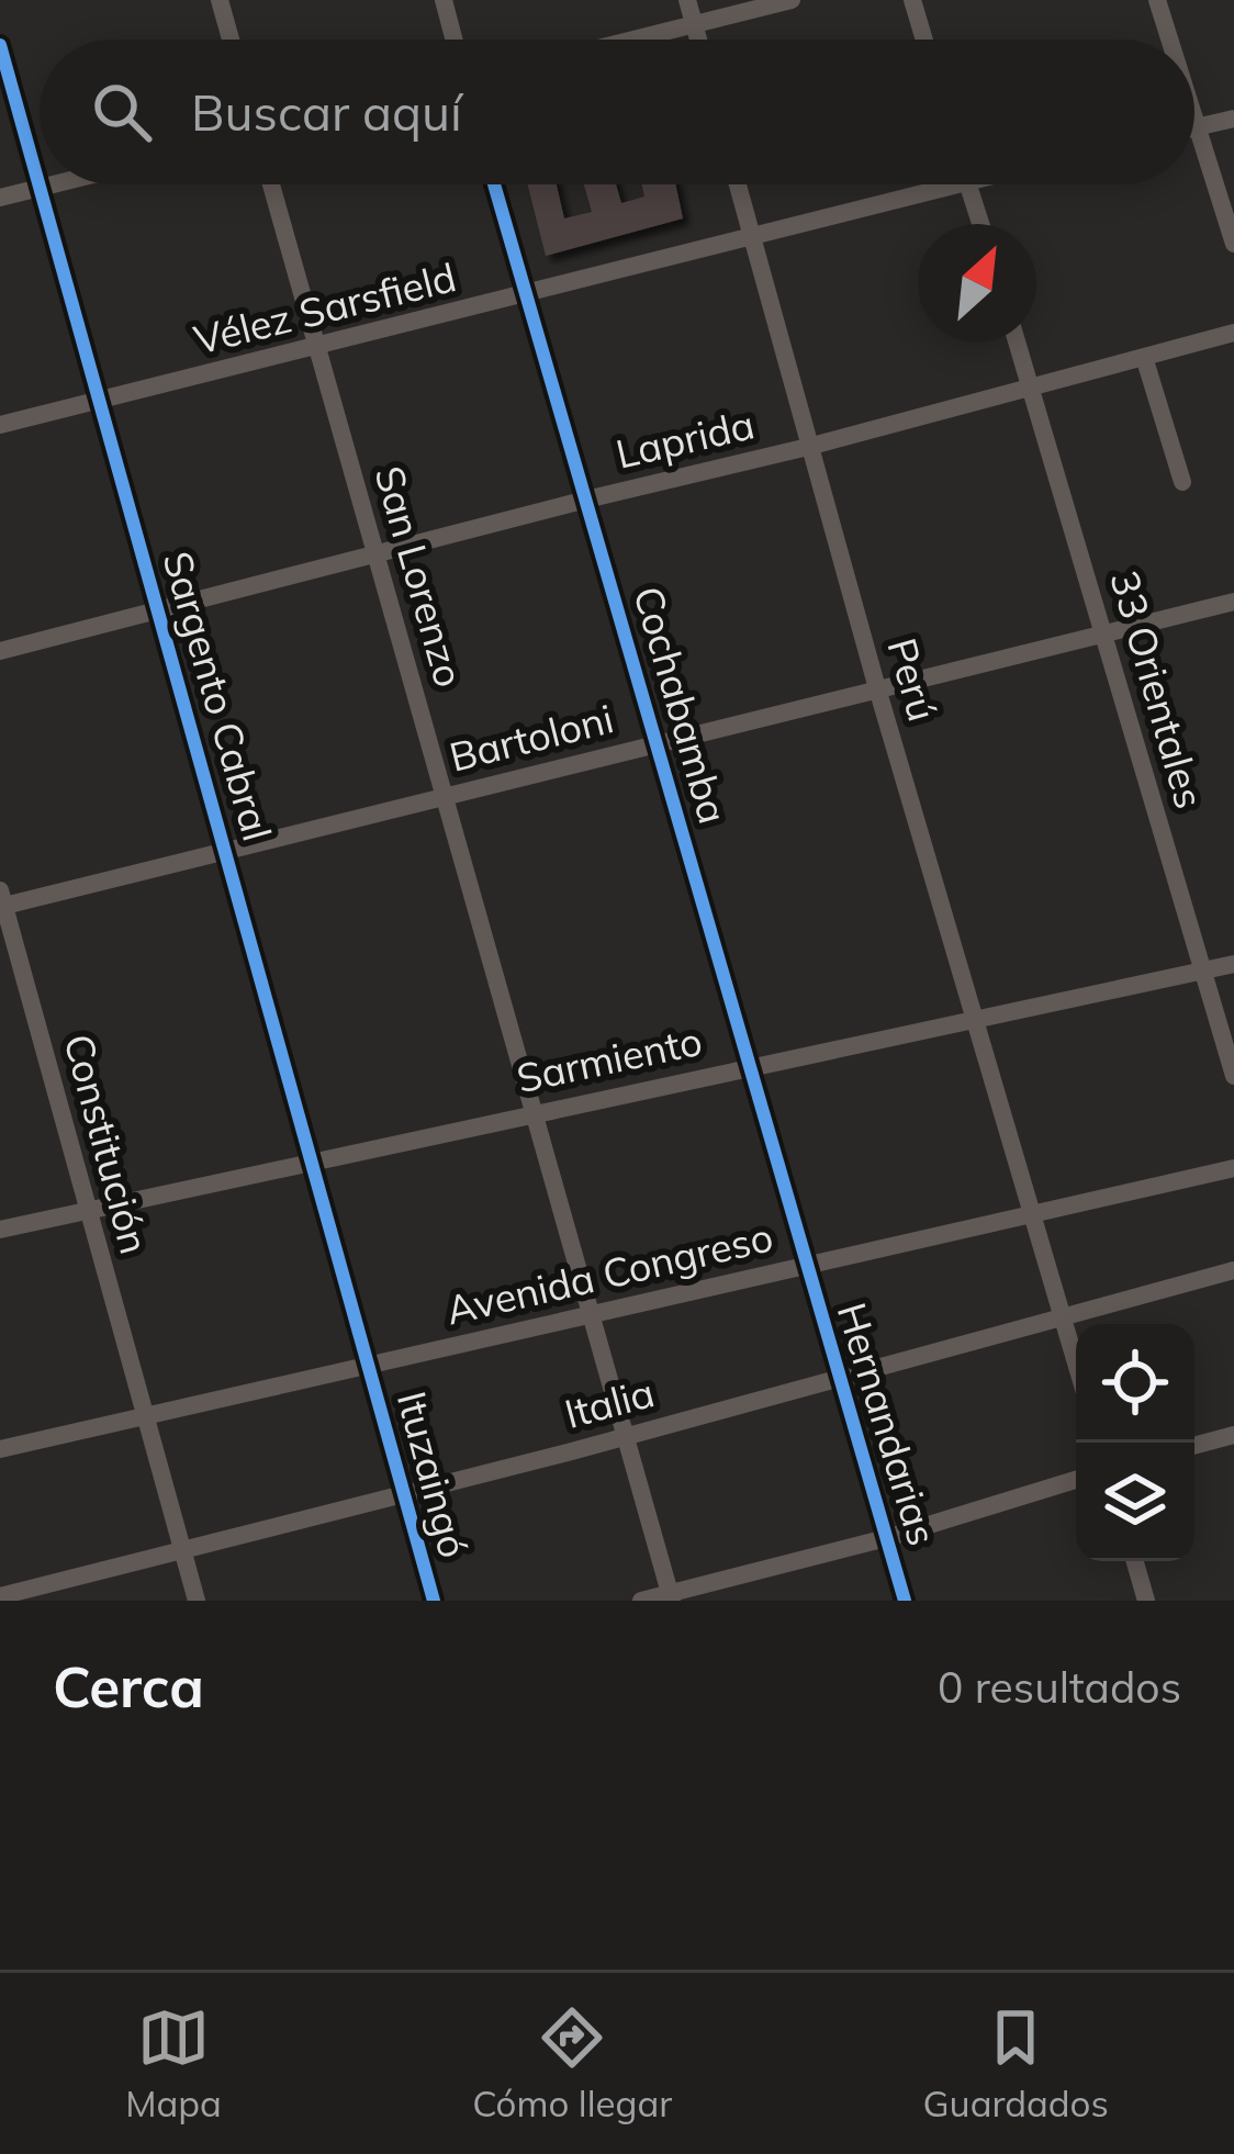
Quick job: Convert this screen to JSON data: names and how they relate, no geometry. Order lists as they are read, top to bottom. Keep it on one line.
{"streets":{"street":["Vélez Sarsfield","Laprida","San Lorenzo","Perú","33 Orientales","Sargento Cabral","Cochabamba","Bartoloni","Sarmiento","Constitución","Avenida Congreso","Italia","Hernandarias","Ituzaingó"]},"crossings":[["Vélez Sarsfield","San Lorenzo"],["Vélez Sarsfield","Perú"],["Vélez Sarsfield","Sargento Cabral"],["Vélez Sarsfield","Cochabamba"],["Laprida","San Lorenzo"],["Laprida","Perú"],["Laprida","33 Orientales"],["Laprida","Sargento Cabral"],["Laprida","Cochabamba"],["San Lorenzo","Bartoloni"],["San Lorenzo","Sarmiento"],["San Lorenzo","Avenida Congreso"],["San Lorenzo","Italia"],["Perú","Bartoloni"],["Perú","Sarmiento"],["Perú","Avenida Congreso"],["Perú","Italia"],["33 Orientales","Bartoloni"],["33 Orientales","Sarmiento"],["Sargento Cabral","Bartoloni"],["Sargento Cabral","Sarmiento"],["Sargento Cabral","Avenida Congreso"],["Sargento Cabral","Ituzaingó"],["Cochabamba","Bartoloni"],["Cochabamba","Sarmiento"],["Cochabamba","Avenida Congreso"],["Cochabamba","Hernandarias"],["Bartoloni","Constitución"],["Sarmiento","Constitución"],["Constitución","Avenida Congreso"],["Constitución","Italia"],["Avenida Congreso","Hernandarias"],["Avenida Congreso","Ituzaingó"],["Italia","Hernandarias"],["Italia","Ituzaingó"]],"north":"top right","page":{"search":"Buscar aquí","heading":["Cerca","0 resultados"],"nav":["Mapa","Cómo llegar","Guardados"]}}
